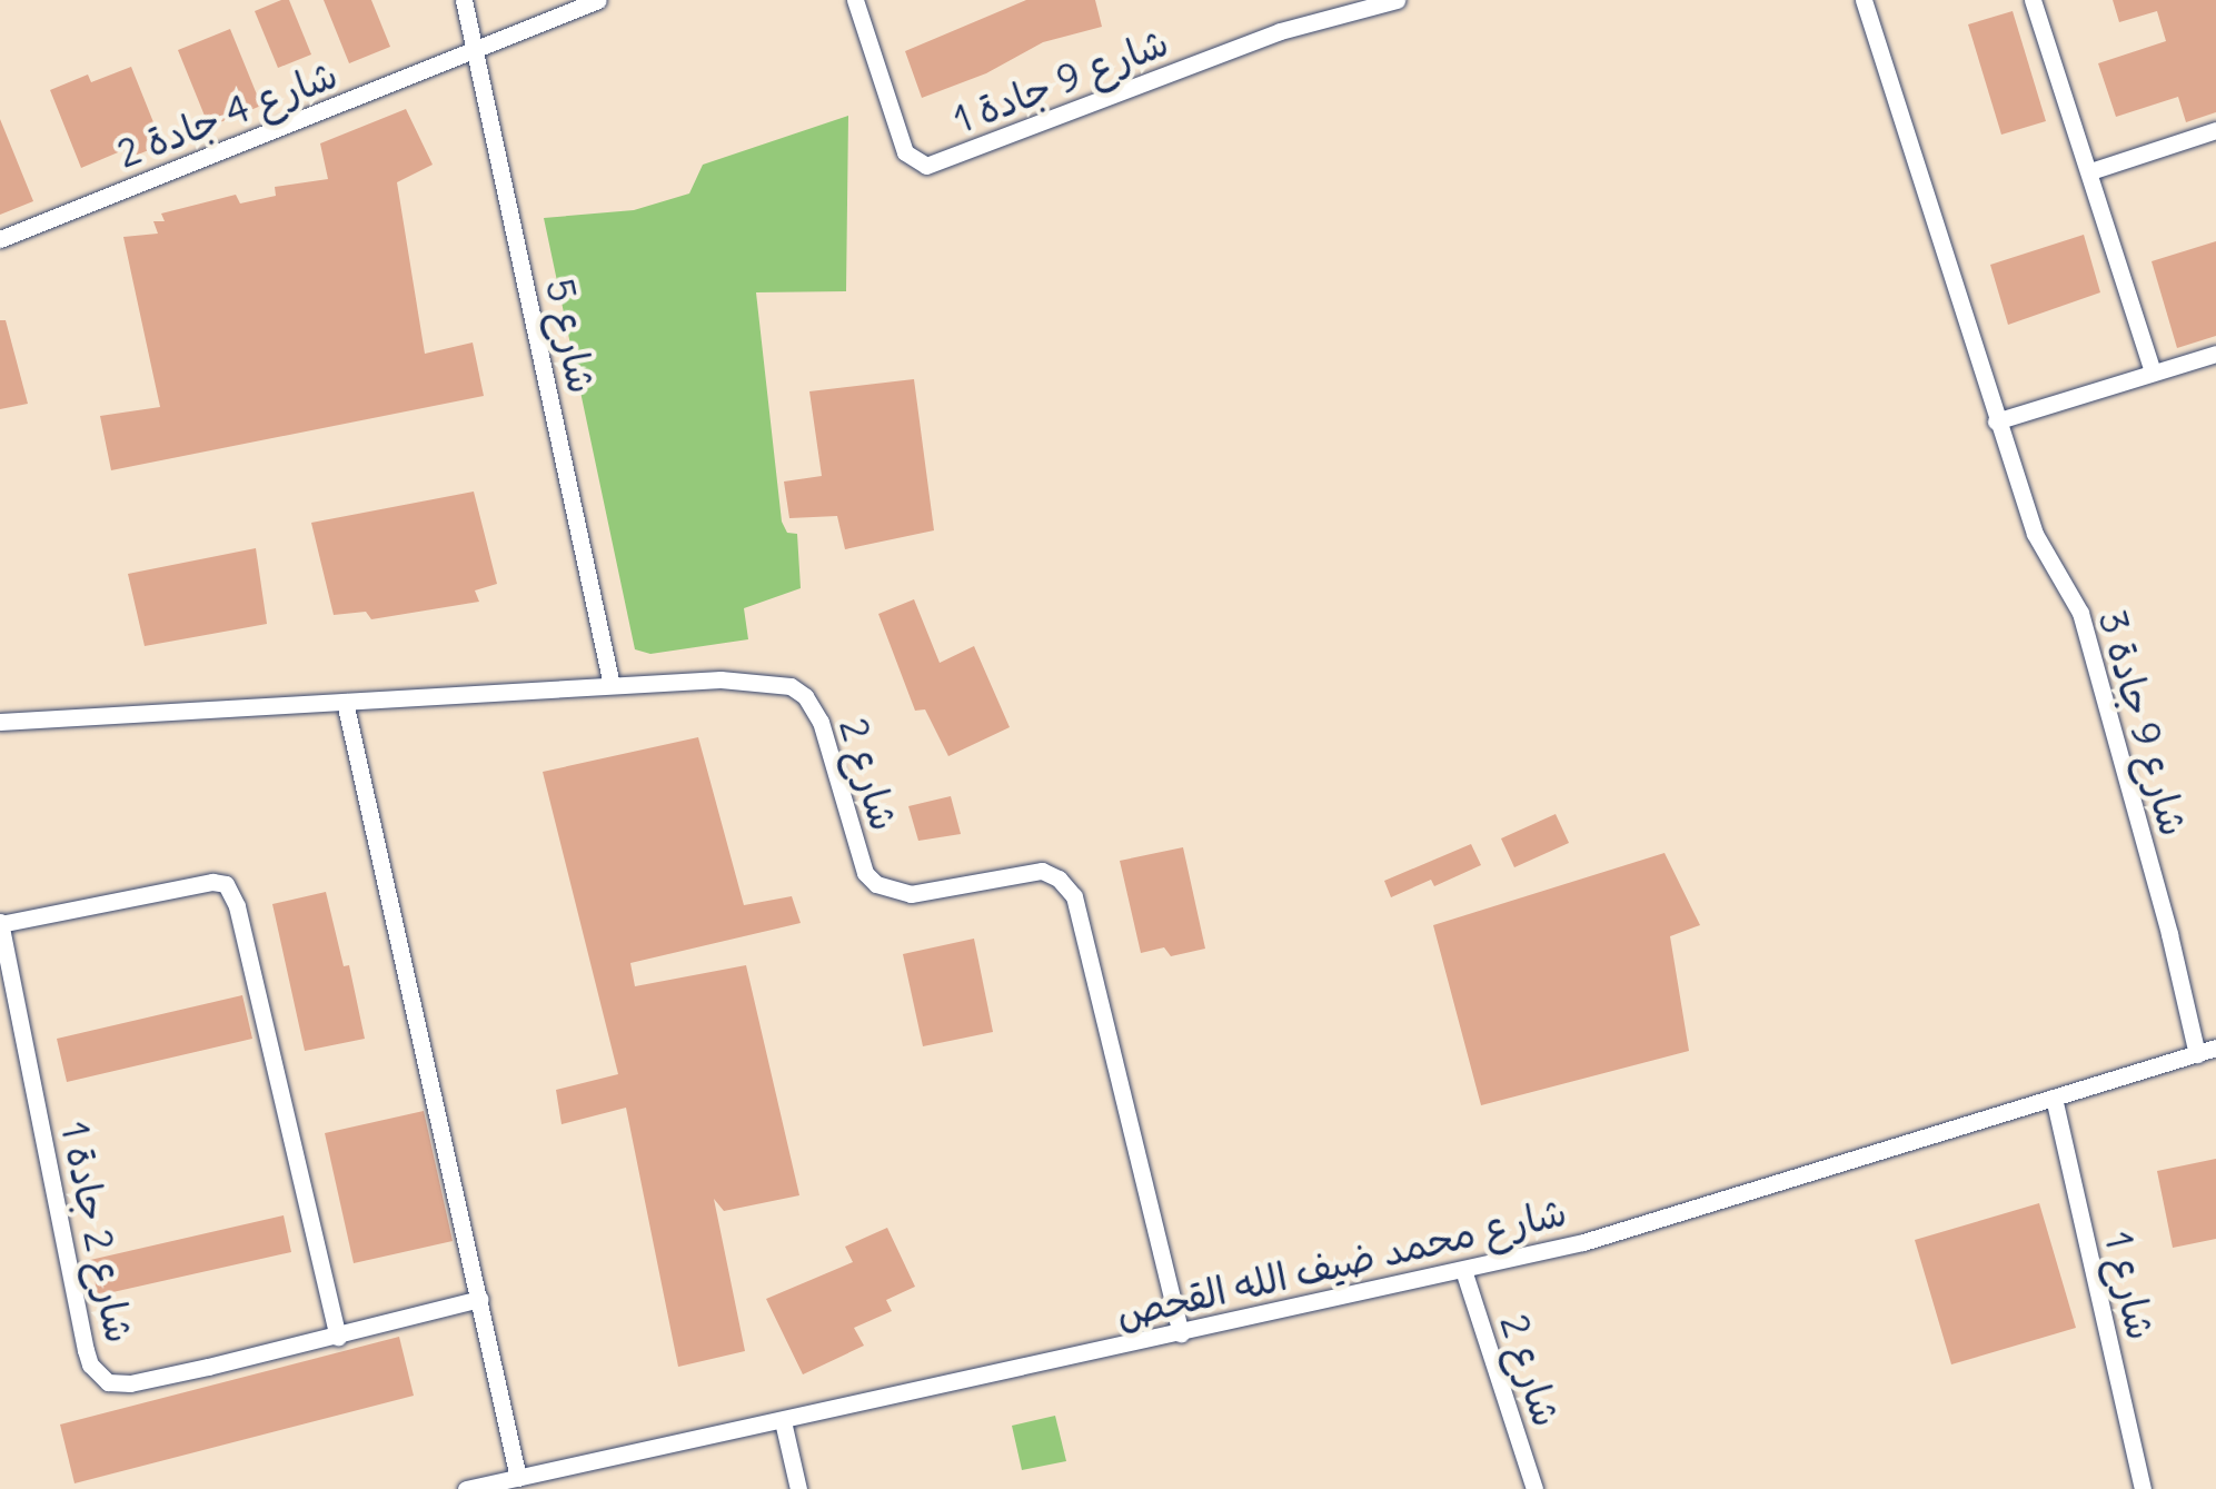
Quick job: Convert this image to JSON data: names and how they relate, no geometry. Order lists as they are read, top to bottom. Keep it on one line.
{"streets":{"street":["شارع 9 جادة 1","شارع 4 جادة 2","شارع 5","شارع 9 جادة 3","شارع 2","شارع 2 جادة 1","شارع محمد ضيف الله القحص","شارع 1"]},"crossings":[["شارع 4 جادة 2","شارع 5"],["شارع 5","شارع 2"],["شارع 9 جادة 3","شارع محمد ضيف الله القحص"],["شارع 2","شارع محمد ضيف الله القحص"],["شارع محمد ضيف الله القحص","شارع 1"]]}
